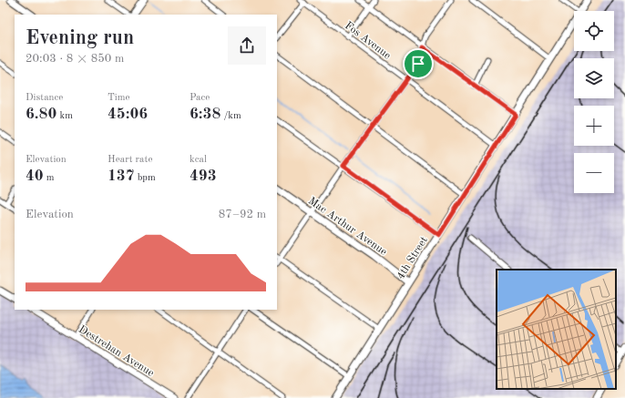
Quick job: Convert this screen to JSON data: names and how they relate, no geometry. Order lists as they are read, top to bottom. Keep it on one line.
{"streets":{"main road":["Mac Arthur Avenue","4th Street","Destrehan Avenue"],"street":["Fos Avenue"]},"crossings":[["Fos Avenue","4th Street"],["Mac Arthur Avenue","4th Street"]],"page":{"map_buttons":["+","−"],"heading":["Evening run","20:03 · 8 × 850 m"],"stats":[["Distance","6.80 km"],["Time","45:06"],["Pace","6:38 /km"],["Elevation","40 m"],["Heart rate","137 bpm"],["kcal","493"]],"chart":["Elevation","87–92 m"]}}
